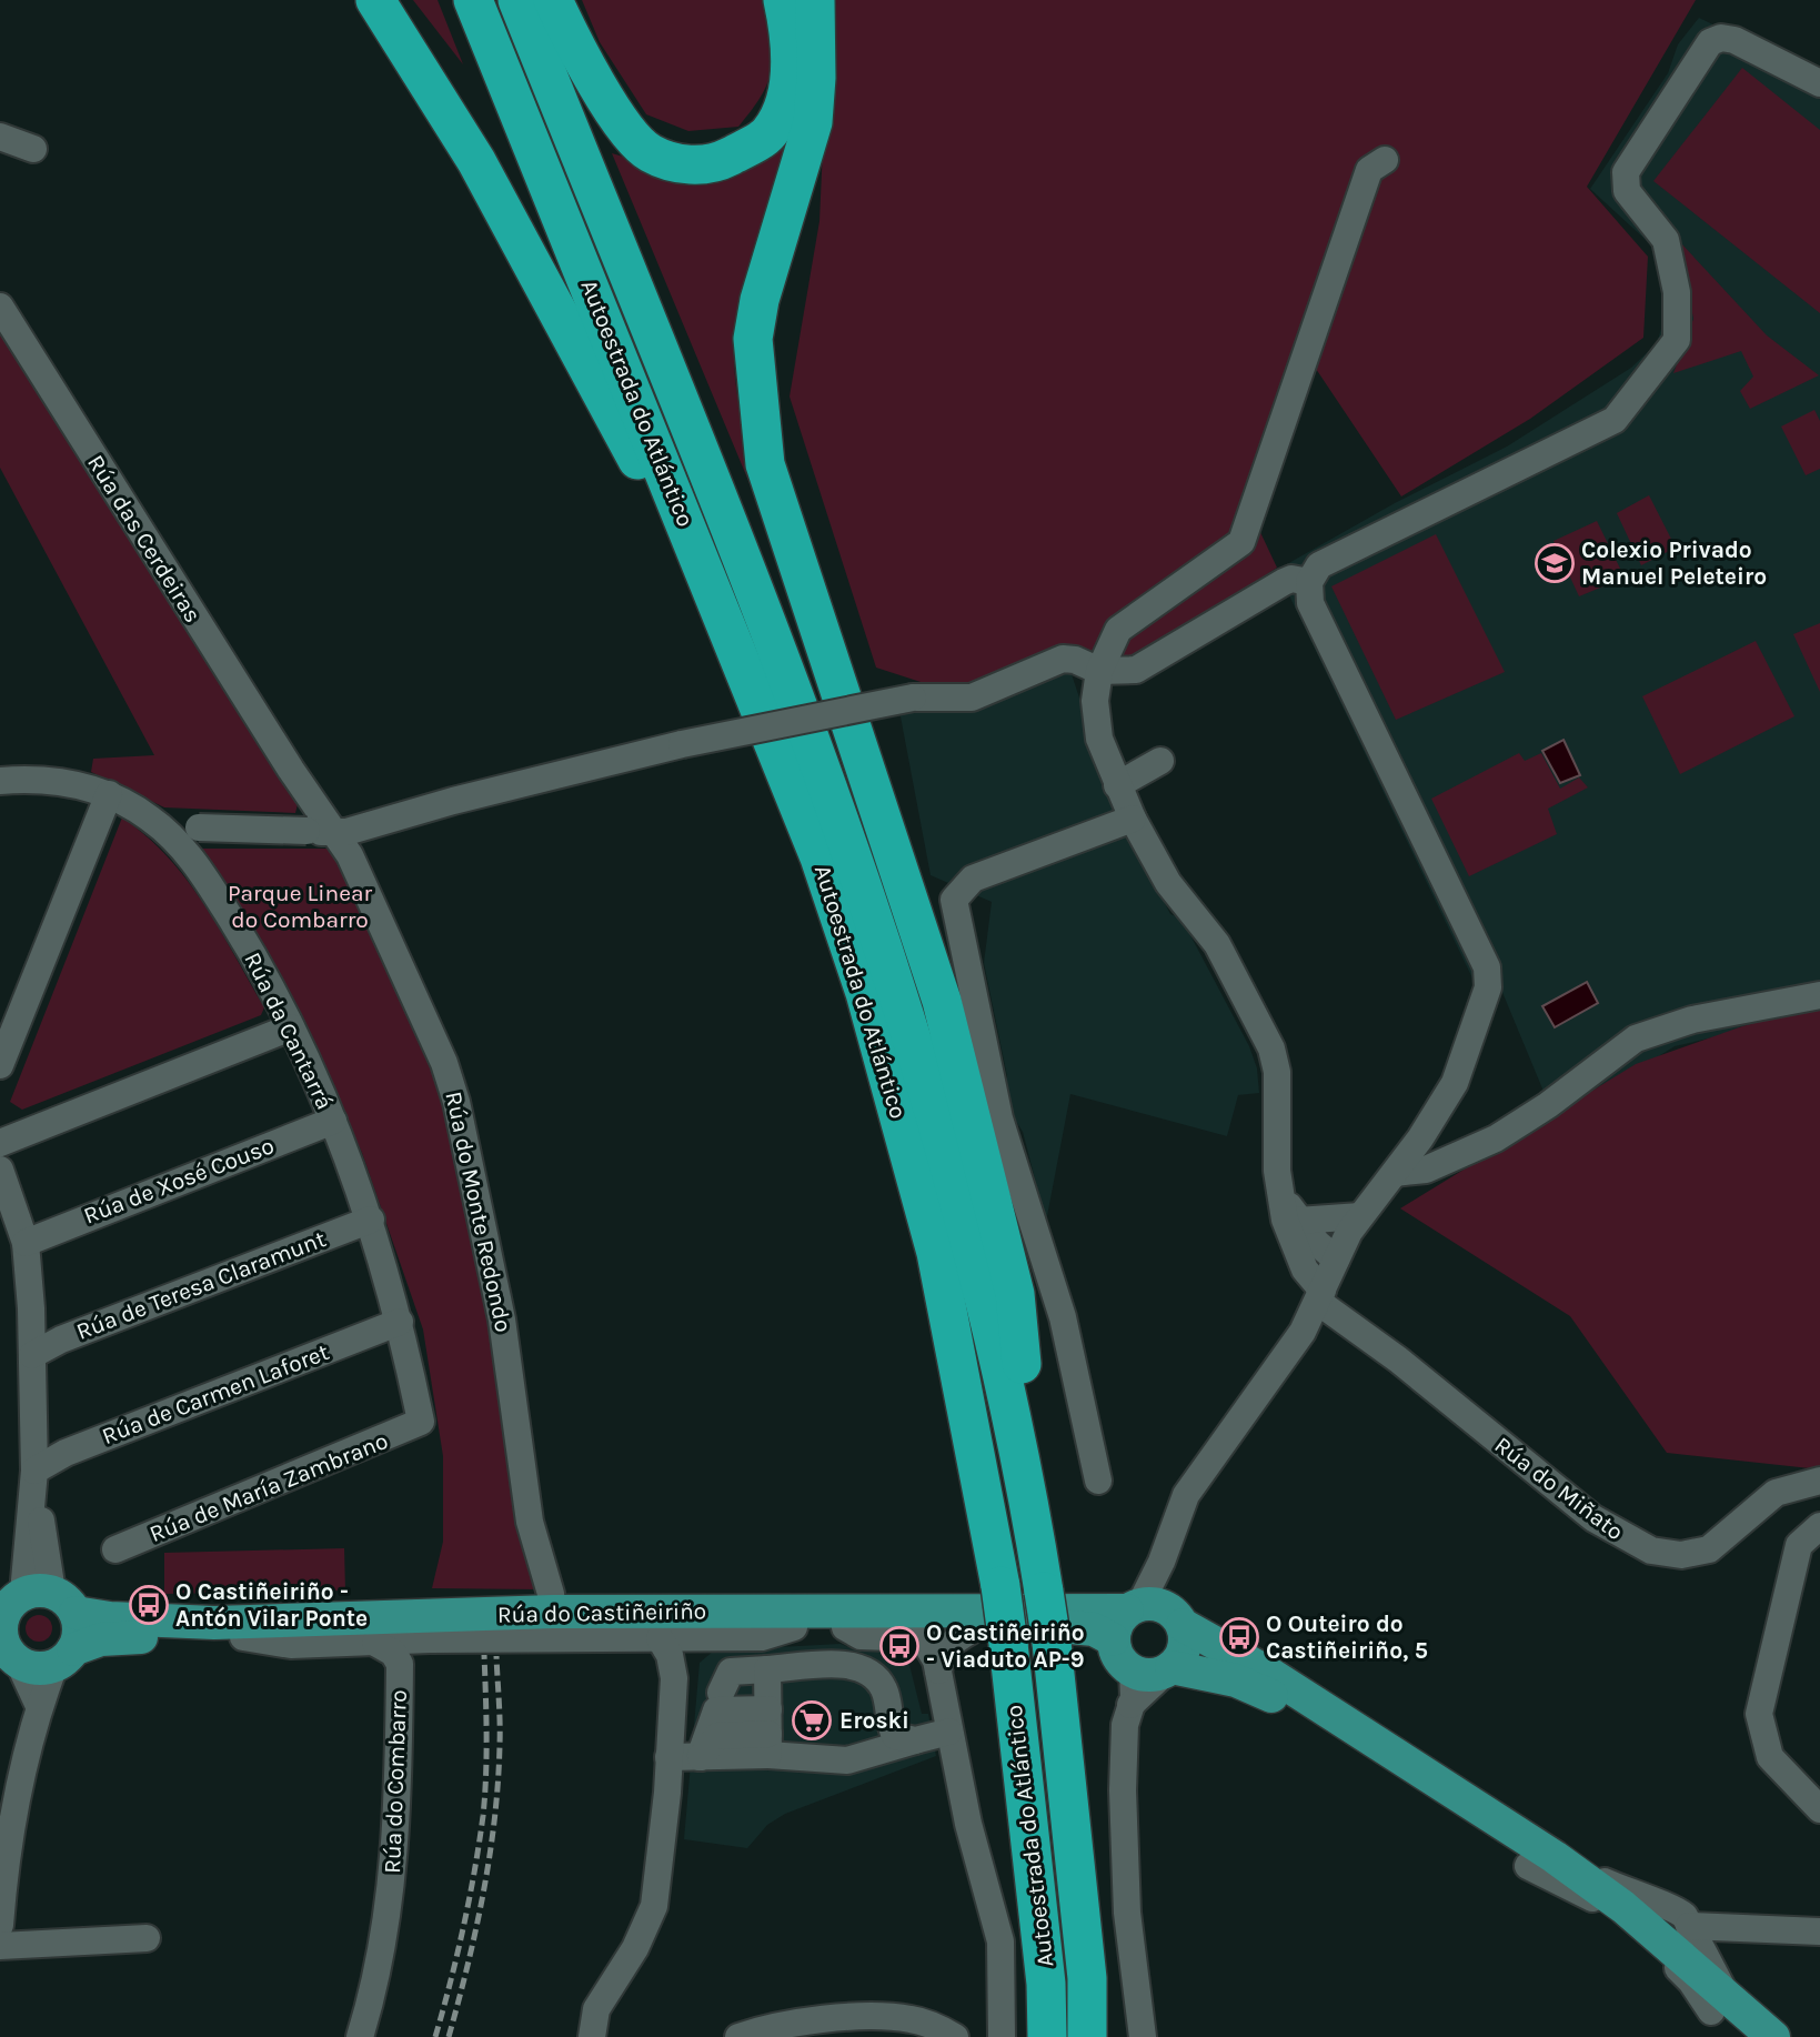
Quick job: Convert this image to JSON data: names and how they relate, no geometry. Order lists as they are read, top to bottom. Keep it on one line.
{"streets":{"highway":["Autoestrada do Atlántico"],"main road":["Rúa do Castiñeiriño"],"street":["Rúa das Cerdeiras","Rúa da Cantarrá","Rúa de Xosé Couso","Rúa do Monte Redondo","Rúa de Teresa Claramunt","Rúa de Carmen Laforet","Rúa de María Zambrano","Rúa do Miñato","Rúa do Combarro"]},"crossings":[["Autoestrada do Atlántico","Rúa do Castiñeiriño"],["Rúa das Cerdeiras","Rúa do Monte Redondo"],["Rúa da Cantarrá","Rúa de Xosé Couso"],["Rúa da Cantarrá","Rúa de Teresa Claramunt"],["Rúa da Cantarrá","Rúa de Carmen Laforet"],["Rúa da Cantarrá","Rúa de María Zambrano"],["Rúa do Monte Redondo","Rúa do Castiñeiriño"]],"parks":["Parque Linear do Combarro"],"places":{"school or university":["Colexio Privado Manuel Peleteiro"],"bus stop":["O Castiñeiriño - Antón Vilar Ponte","O Outeiro do Castiñeiriño, 5","O Castiñeiriño - Viaduto AP-9"],"supermarket":["Eroski"]}}
